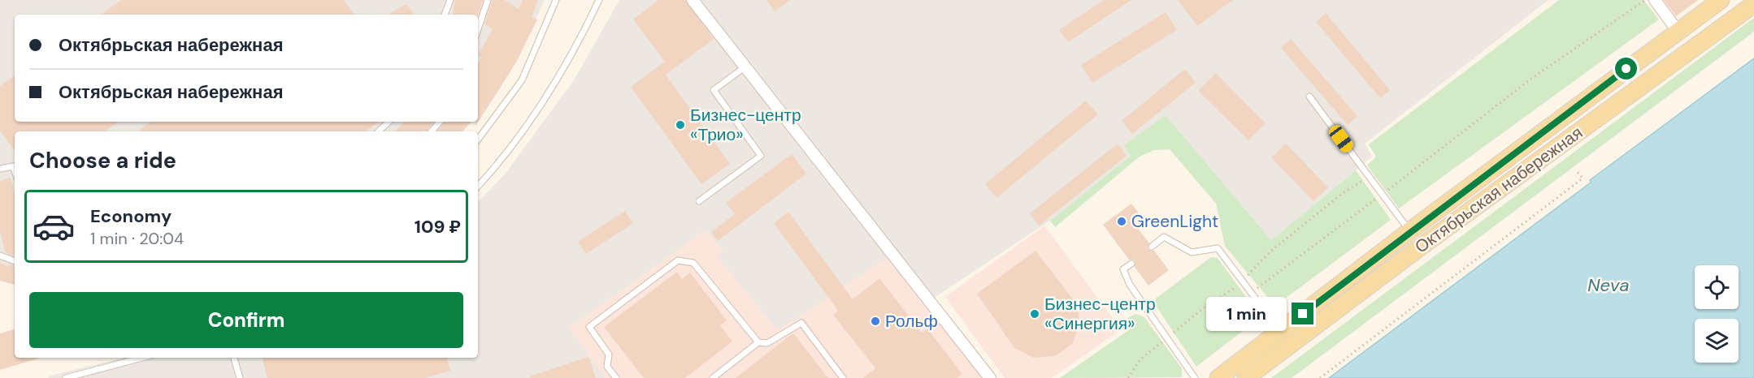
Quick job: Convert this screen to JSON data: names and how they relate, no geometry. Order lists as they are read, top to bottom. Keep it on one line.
{"streets":{"main road":["Октябрьская набережная"]},"water":["Neva"],"places":["Бизнес-центр «Трио»","GreenLight","Бизнес-центр «Синергия»","Рольф"],"page":{"banner":["Октябрьская набережная","Октябрьская набережная"],"heading":"Choose a ride","list":[{"name":"Economy","note":"1 min · 20:04","value":"109 ₽"}],"buttons":"Confirm","bubble":"1 min"}}
